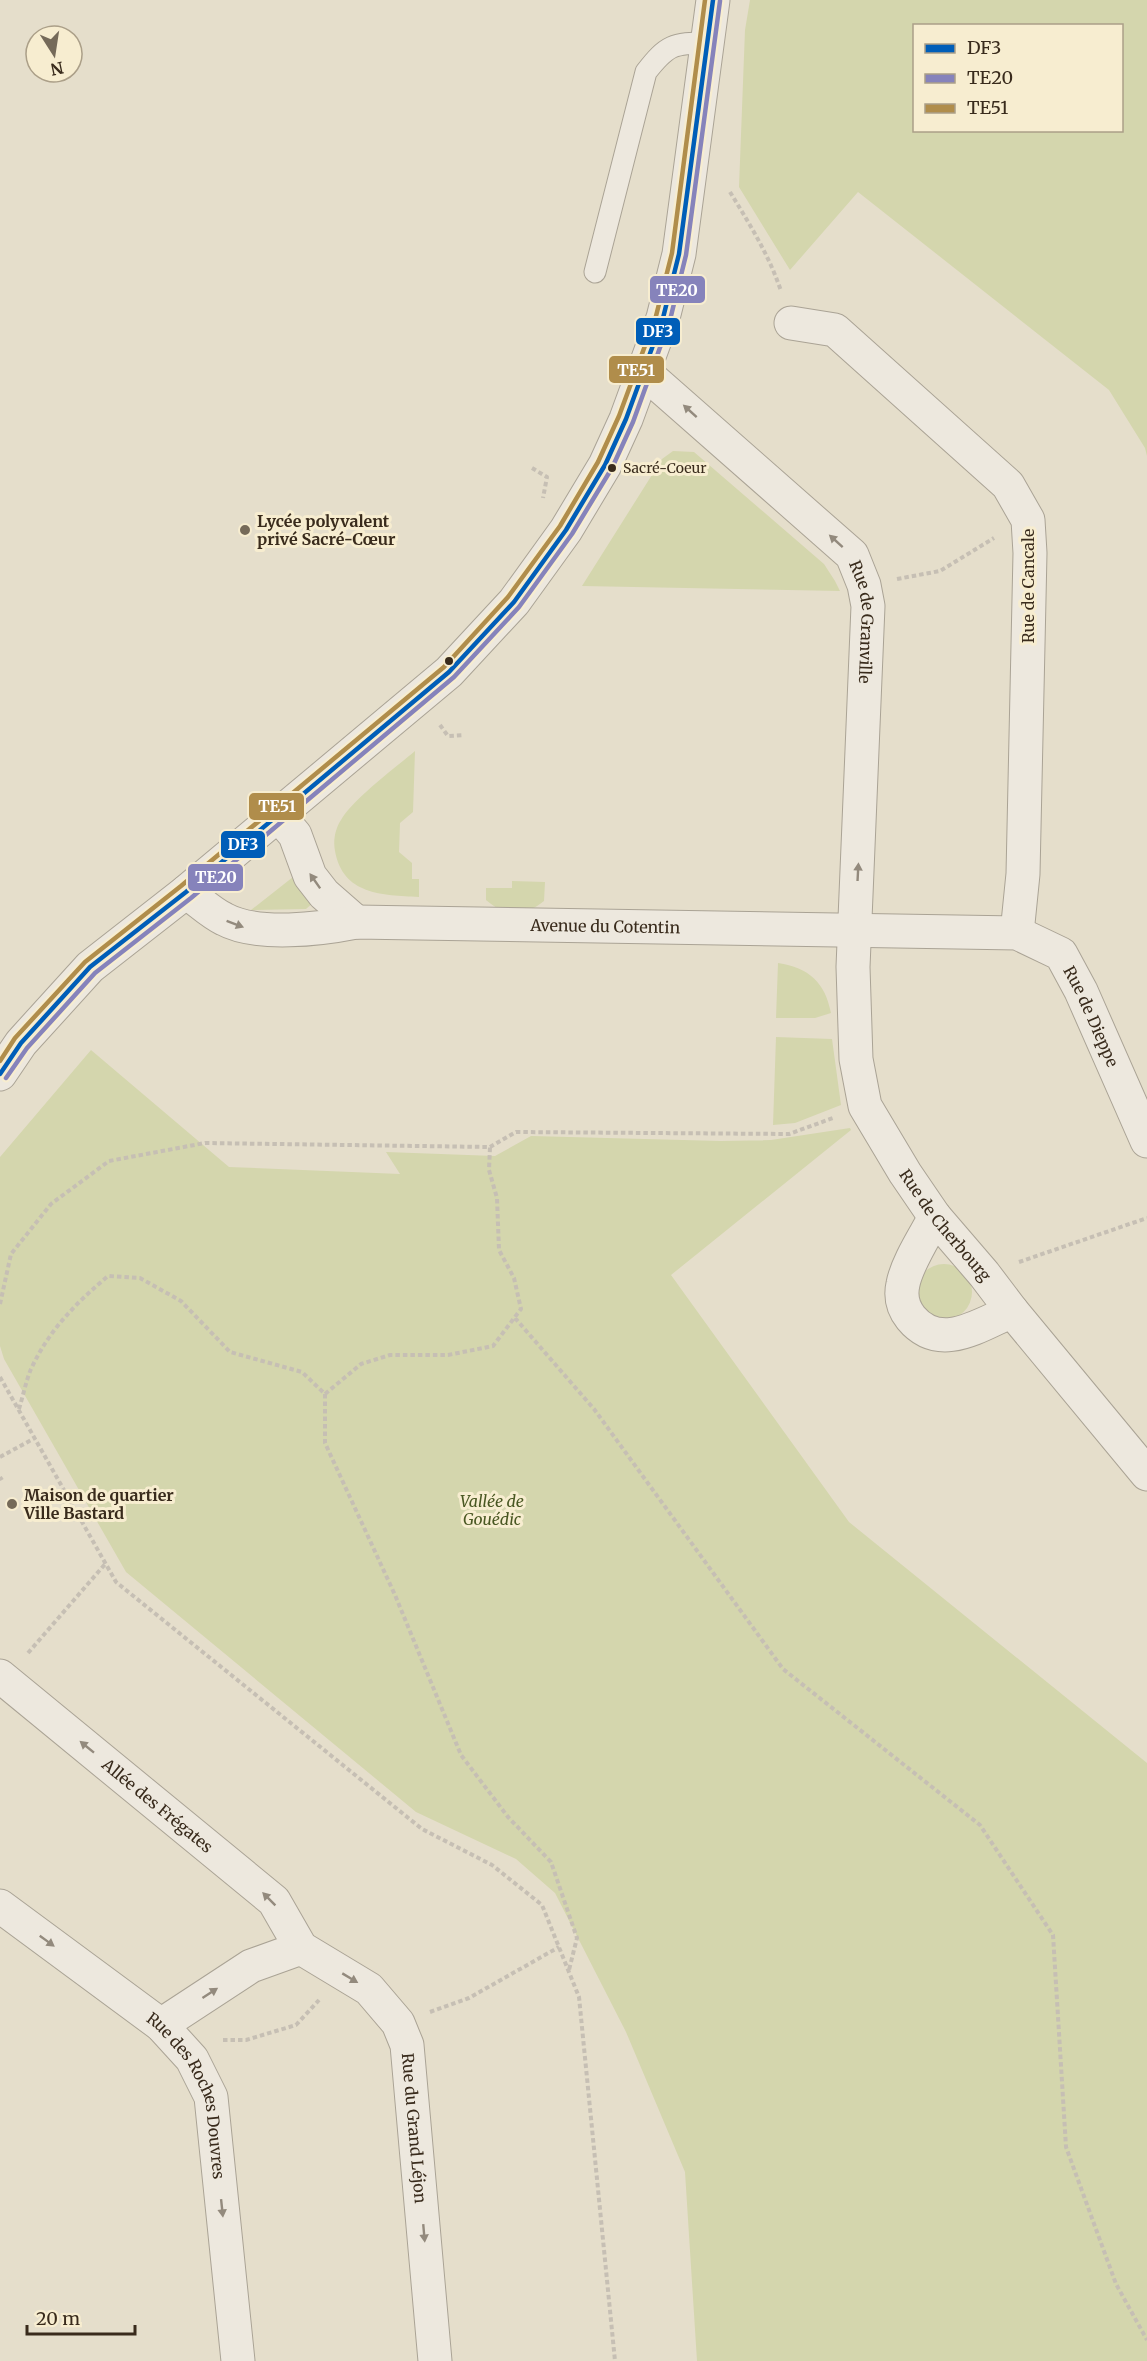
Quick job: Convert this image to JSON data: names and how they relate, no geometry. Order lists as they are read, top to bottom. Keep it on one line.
{"streets":{"street":["Rue de Cancale","Rue de Granville","Avenue du Cotentin","Rue de Dieppe","Rue de Cherbourg","Allée des Frégates","Rue des Roches Douvres","Rue du Grand Léjon"]},"crossings":[["Rue de Cancale","Rue de Dieppe"],["Rue de Granville","Avenue du Cotentin"],["Rue de Granville","Rue de Dieppe"],["Rue de Granville","Rue de Cherbourg"],["Avenue du Cotentin","Rue de Dieppe"],["Avenue du Cotentin","Rue de Cherbourg"],["Rue de Dieppe","Rue de Cherbourg"],["Allée des Frégates","Rue du Grand Léjon"]],"one_way":["Rue de Granville","Allée des Frégates","Rue des Roches Douvres","Rue du Grand Léjon"],"parks":["Vallée de Gouédic"],"places":["Sacré-Coeur","Lycée polyvalent privé Sacré-Cœur","Maison de quartier Ville Bastard"],"lines":["transit line DF3","transit line TE51","transit line TE20"],"legend":["DF3","TE20","TE51"],"scale_bar":"20 m","north":"bottom"}
